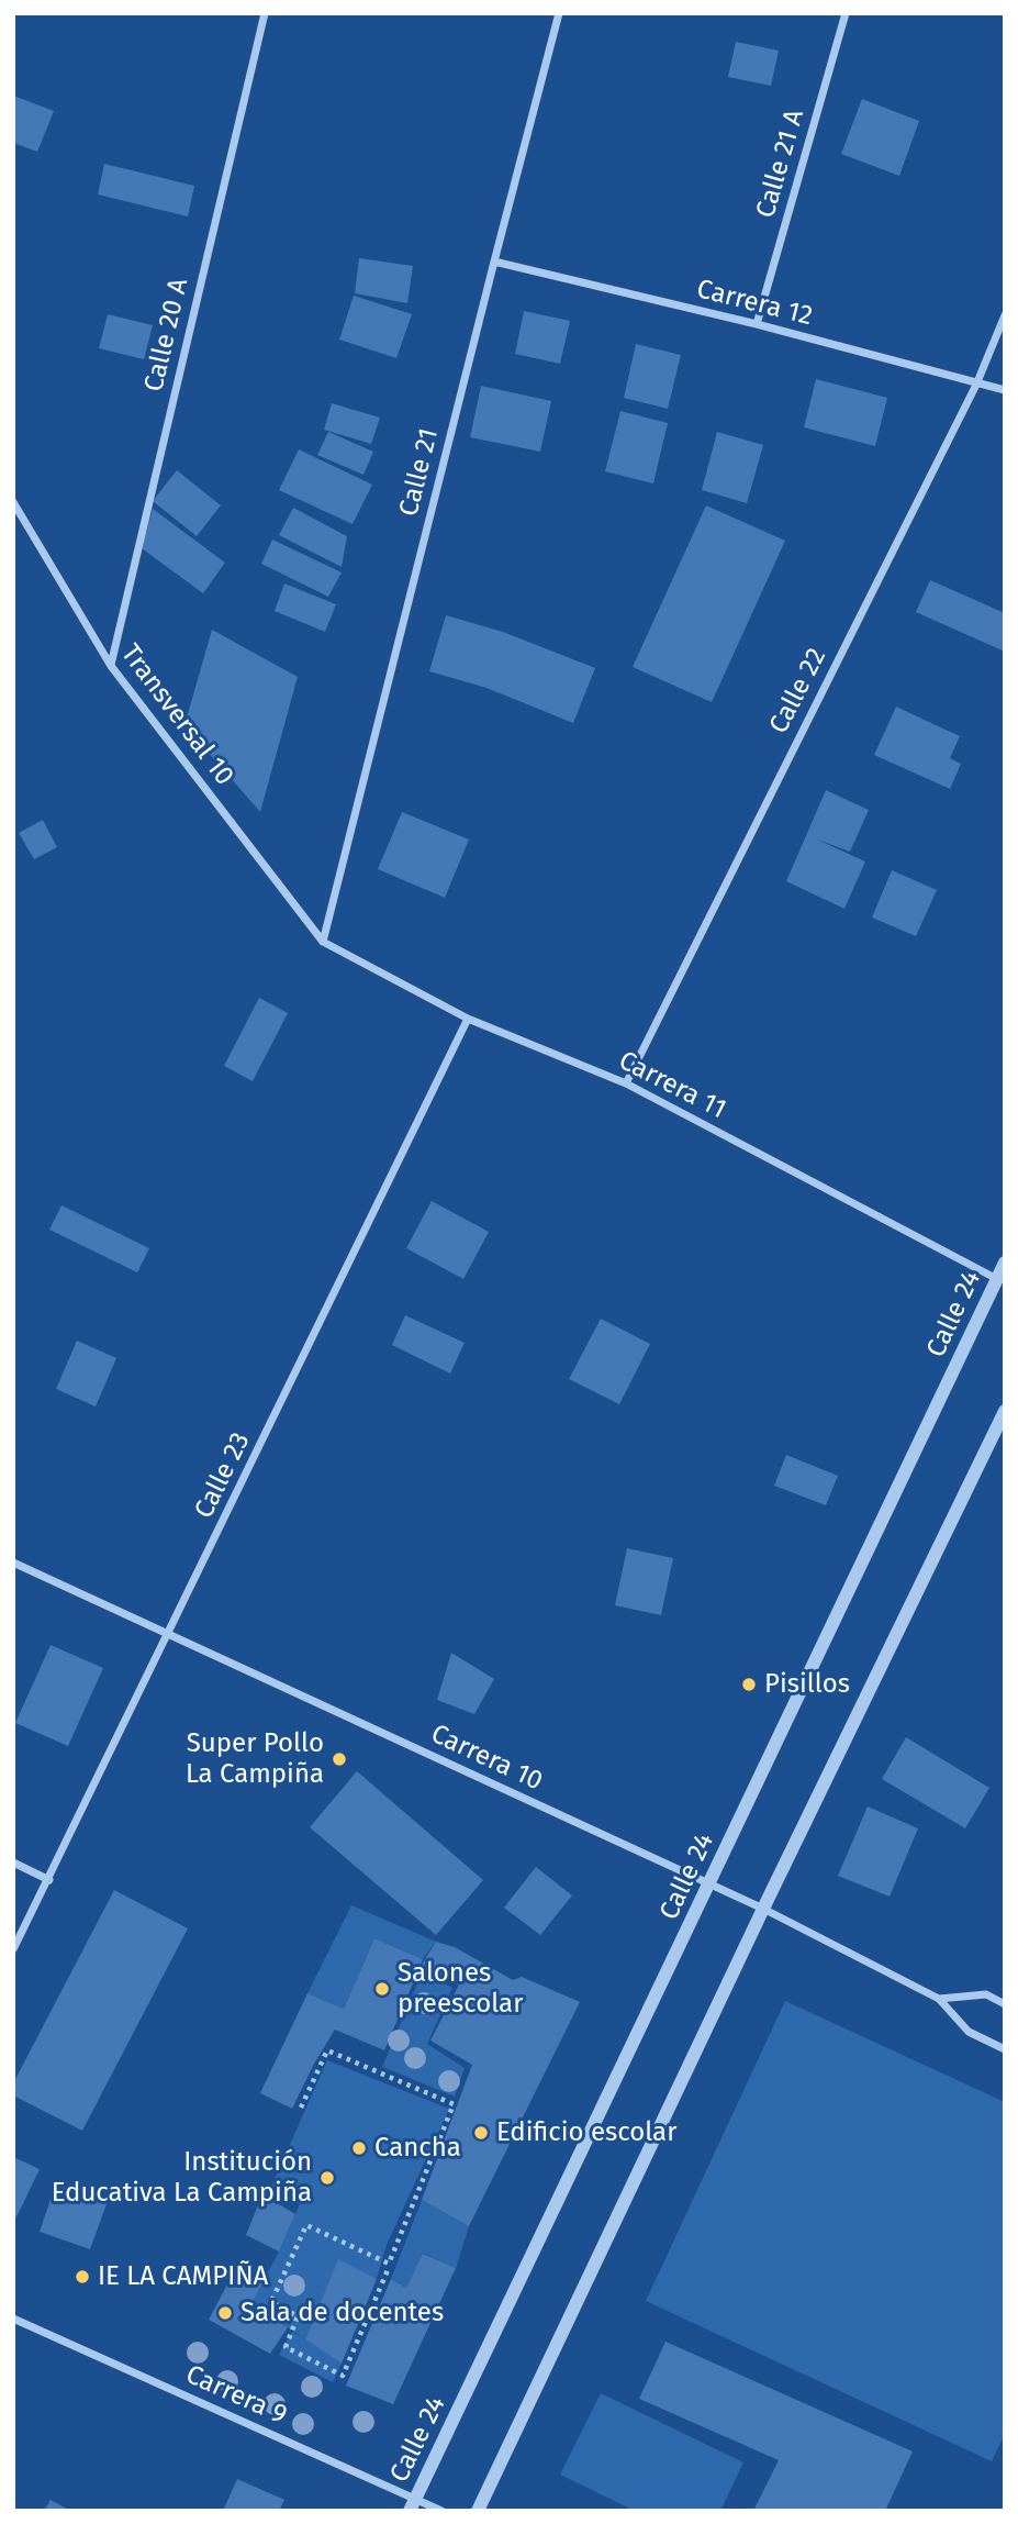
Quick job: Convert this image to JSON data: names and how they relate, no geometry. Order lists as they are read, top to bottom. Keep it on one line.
{"streets":{"street":["Calle 21 A","Carrera 12","Calle 20 A","Calle 21","Calle 22","Transversal 10","Carrera 11","Calle 24","Calle 23","Carrera 10","Carrera 9"]},"crossings":[["Calle 21 A","Carrera 12"],["Carrera 12","Calle 21"],["Carrera 12","Calle 22"],["Calle 20 A","Transversal 10"],["Calle 21","Transversal 10"],["Calle 21","Carrera 11"],["Calle 22","Carrera 11"],["Transversal 10","Carrera 11"],["Carrera 11","Calle 24"],["Carrera 11","Calle 23"],["Calle 24","Carrera 10"],["Calle 24","Carrera 9"],["Calle 23","Carrera 10"]],"places":["Pisillos","Super Pollo La Campiña","Salones preescolar","Edificio escolar","Cancha","Institución Educativa La Campiña","IE LA CAMPIÑA","Sala de docentes"]}
